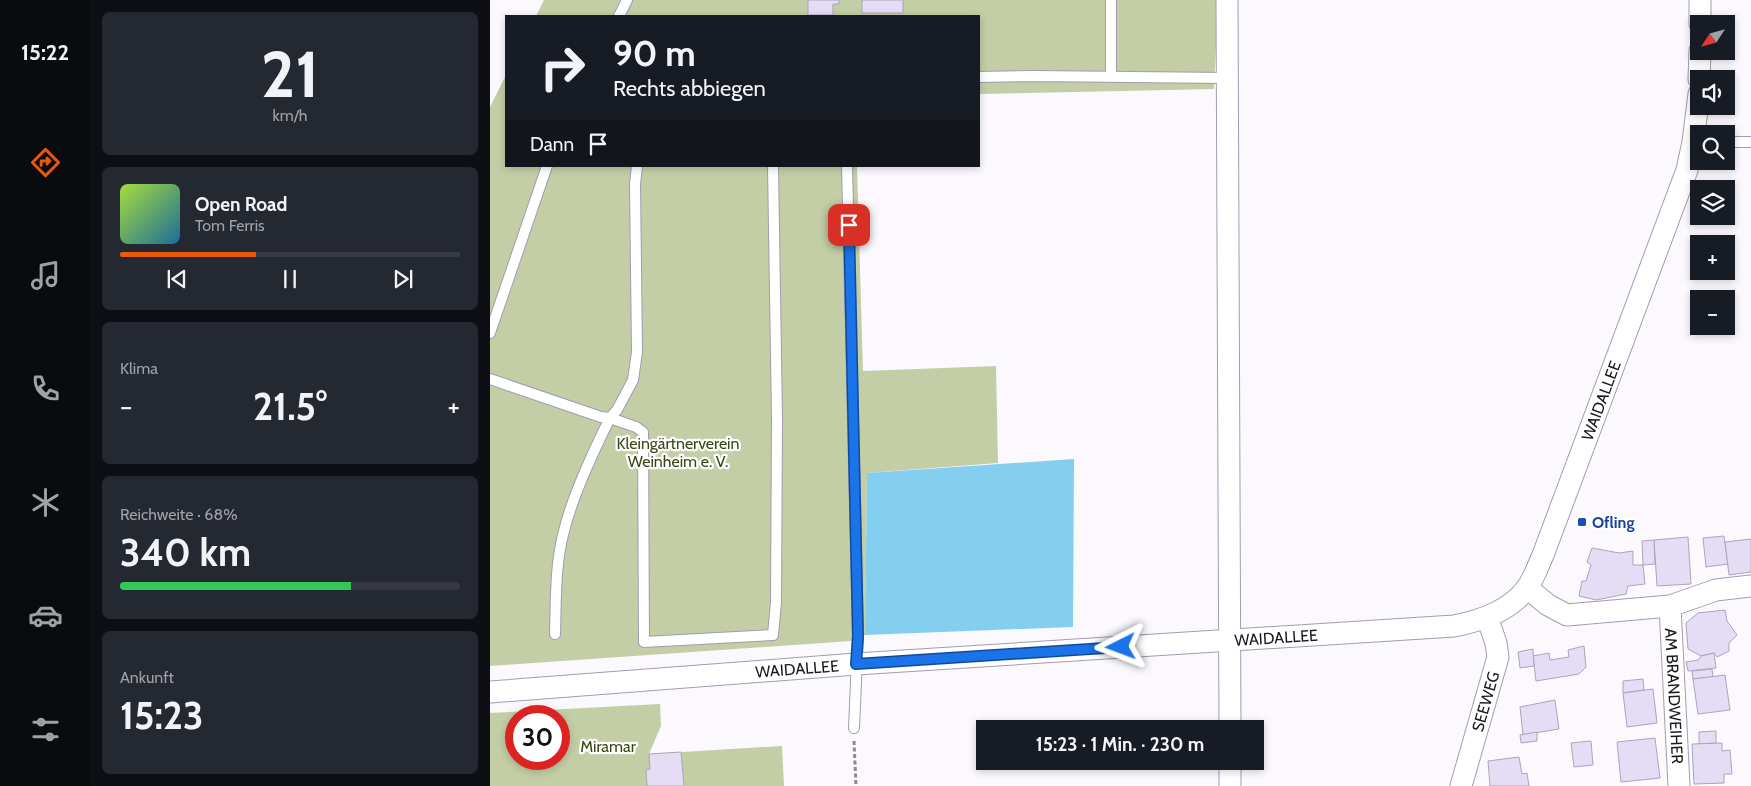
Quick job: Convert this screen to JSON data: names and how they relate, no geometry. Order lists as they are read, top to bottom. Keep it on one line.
{"streets":{"street":["WAIDALLEE","AM BRANDWEIHER","SEEWEG"]},"crossings":[["WAIDALLEE","SEEWEG"]],"parks":["Kleingärtnerverein Weinheim e. V.","Miramar"],"places":{"transit":["Ofling"]},"north":"bottom left","page":{"tabs":"15:22","tile":[["21","km/h"],"Klima",["Reichweite · 68%","340 km"],["Ankunft","15:23"]],"map_buttons":["+","−"],"turn":["90 m","Rechts abbiegen"],"then":"Dann","song":["Open Road","Tom Ferris"],"heat":["−","21.5°","+"],"limit":"30","trip":"15:23 · 1 Min. · 230 m"}}
